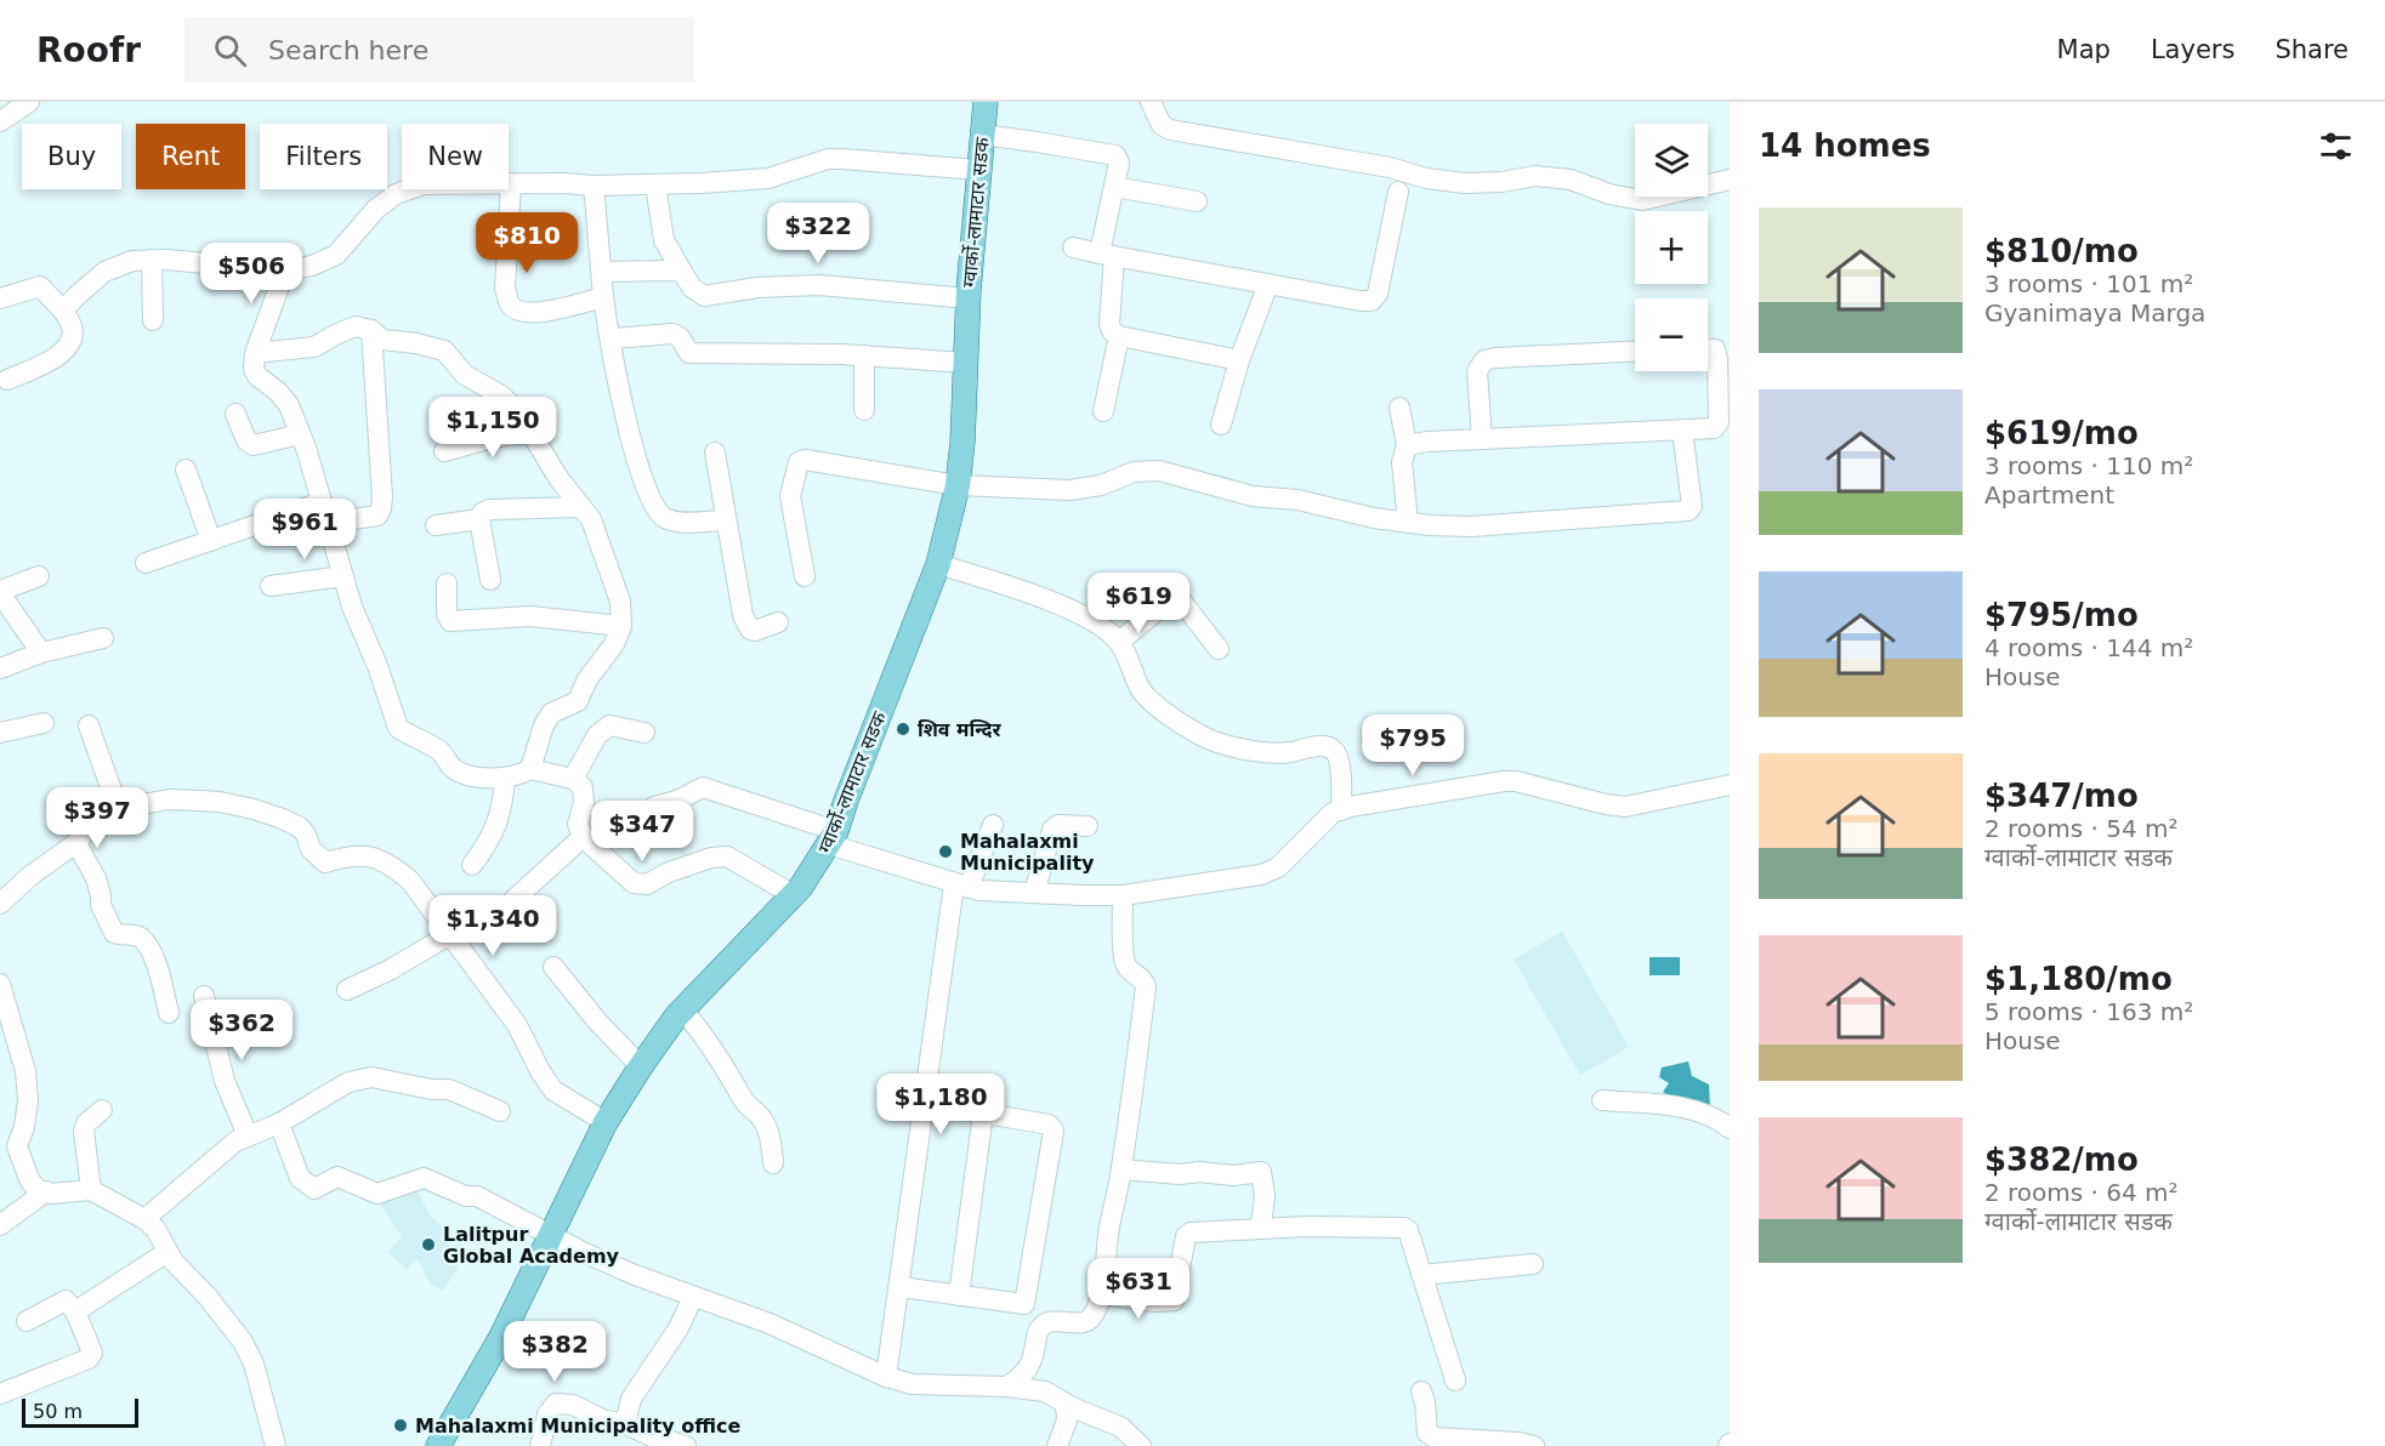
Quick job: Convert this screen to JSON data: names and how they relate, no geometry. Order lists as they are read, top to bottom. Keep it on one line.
{"streets":{"main road":["ग्वार्को-लामाटार सडक"]},"places":["शिव मन्दिर","Mahalaxmi Municipality","Lalitpur Global Academy","Mahalaxmi Municipality office"],"scale_bar":"50 m","page":{"header":"Roofr","search":"Search here","nav":["Map","Layers","Share"],"heading":"14 homes","map_buttons":["+","−"],"chip":["Buy","Rent","Filters","New"],"list":[{"name":"$810/mo","note":"3 rooms · 101 m² · Gyanimaya Marga"},{"name":"$619/mo","note":"3 rooms · 110 m² · Apartment"},{"name":"$795/mo","note":"4 rooms · 144 m² · House"},{"name":"$347/mo","note":"2 rooms · 54 m² · ग्वार्को-लामाटार सडक"},{"name":"$1,180/mo","note":"5 rooms · 163 m² · House"},{"name":"$382/mo","note":"2 rooms · 64 m² · ग्वार्को-लामाटार सडक"}],"price":["$322","$810","$506","$1,150","$961","$619","$795","$397","$347","$1,340","$362","$1,180","$631","$382"],"scale":"50 m"}}
